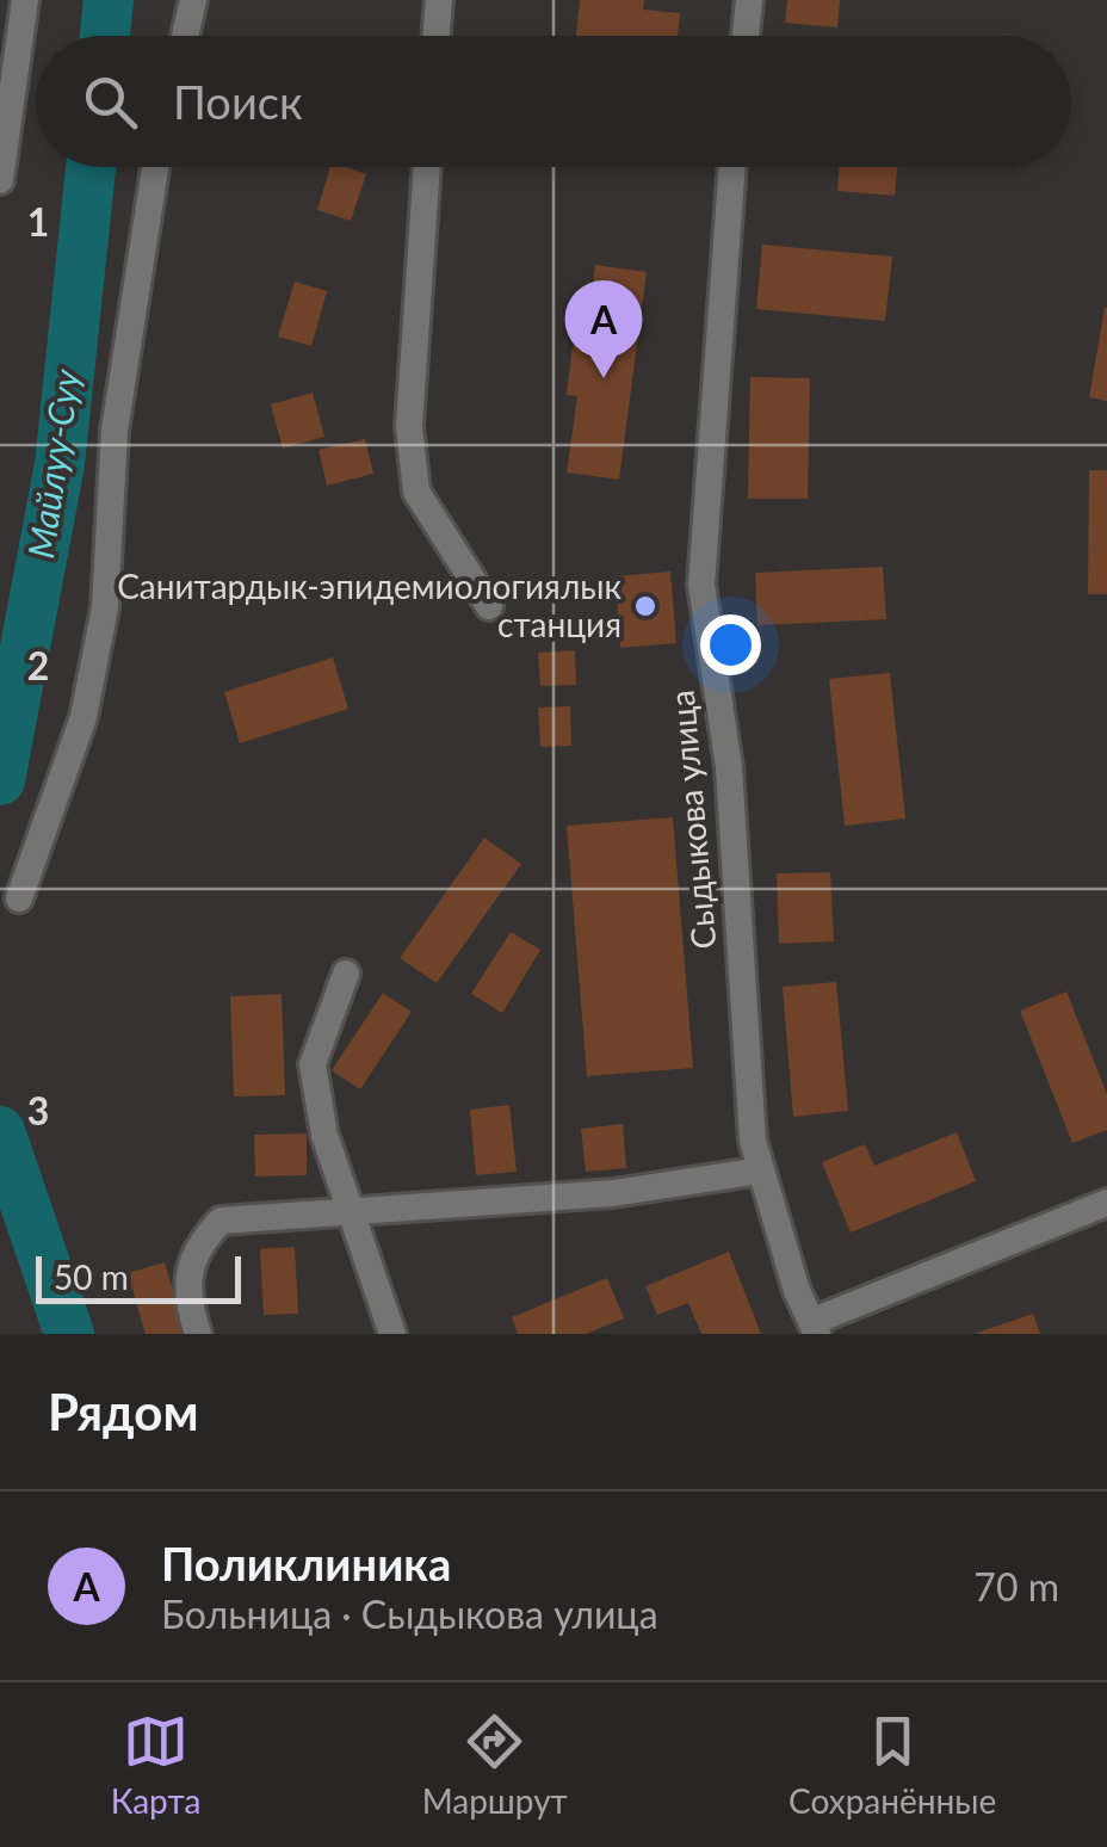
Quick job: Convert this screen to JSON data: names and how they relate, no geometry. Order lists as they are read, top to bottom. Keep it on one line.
{"streets":{"street":["Сыдыкова улица"]},"water":["Майлуу-Суу"],"places":["Санитардык-эпидемиологиялык станция"],"scale_bar":"50 m","page":{"search":"Поиск","pins":"A","scale":"50 m","heading":"Рядом","list":[{"mark":"A","name":"Поликлиника","note":"Больница · Сыдыкова улица","value":"70 m"}],"nav":["Карта","Маршрут","Сохранённые"]},"grid":{"rows":["1","2","3"]}}
